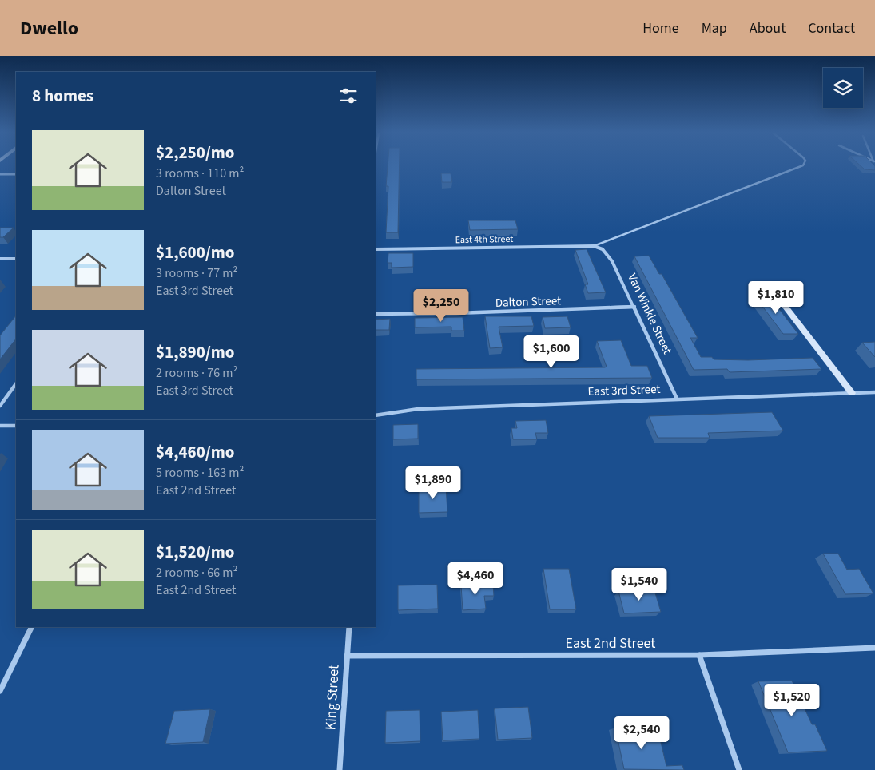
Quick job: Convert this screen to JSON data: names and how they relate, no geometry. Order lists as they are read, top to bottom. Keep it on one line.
{"streets":{"street":["East 4th Street","Dalton Street","Van Winkle Street","East 3rd Street","East 2nd Street","King Street"]},"crossings":[["East 4th Street","Van Winkle Street"],["Dalton Street","Van Winkle Street"],["Van Winkle Street","East 3rd Street"],["East 2nd Street","King Street"]],"page":{"header":"Dwello","nav":["Home","Map","About","Contact"],"heading":"8 homes","list":[{"name":"$2,250/mo","note":"3 rooms · 110 m² · Dalton Street"},{"name":"$1,600/mo","note":"3 rooms · 77 m² · East 3rd Street"},{"name":"$1,890/mo","note":"2 rooms · 76 m² · East 3rd Street"},{"name":"$4,460/mo","note":"5 rooms · 163 m² · East 2nd Street"},{"name":"$1,520/mo","note":"2 rooms · 66 m² · East 2nd Street"}],"price":["$1,810","$2,250","$1,600","$1,890","$4,460","$1,540","$1,520","$2,540"]}}
